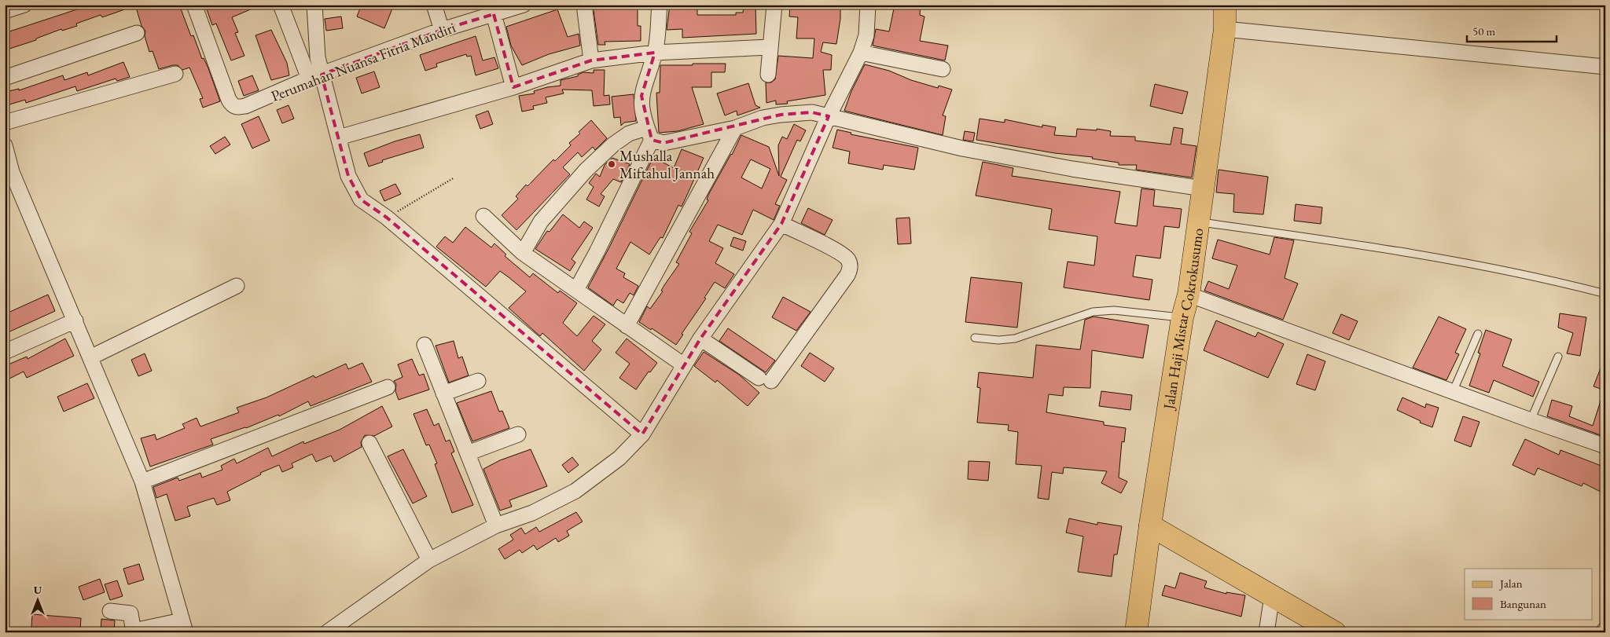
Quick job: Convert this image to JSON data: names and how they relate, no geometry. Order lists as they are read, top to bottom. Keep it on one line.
{"streets":{"main road":["Jalan Haji Mistar Cokrokusumo"],"street":["Perumahan Nuansa Fitria Mandiri"]},"places":["Mushalla Miftahul Jannah"],"legend":["Jalan","Bangunan"],"scale_bar":"50 m","north":"top"}
